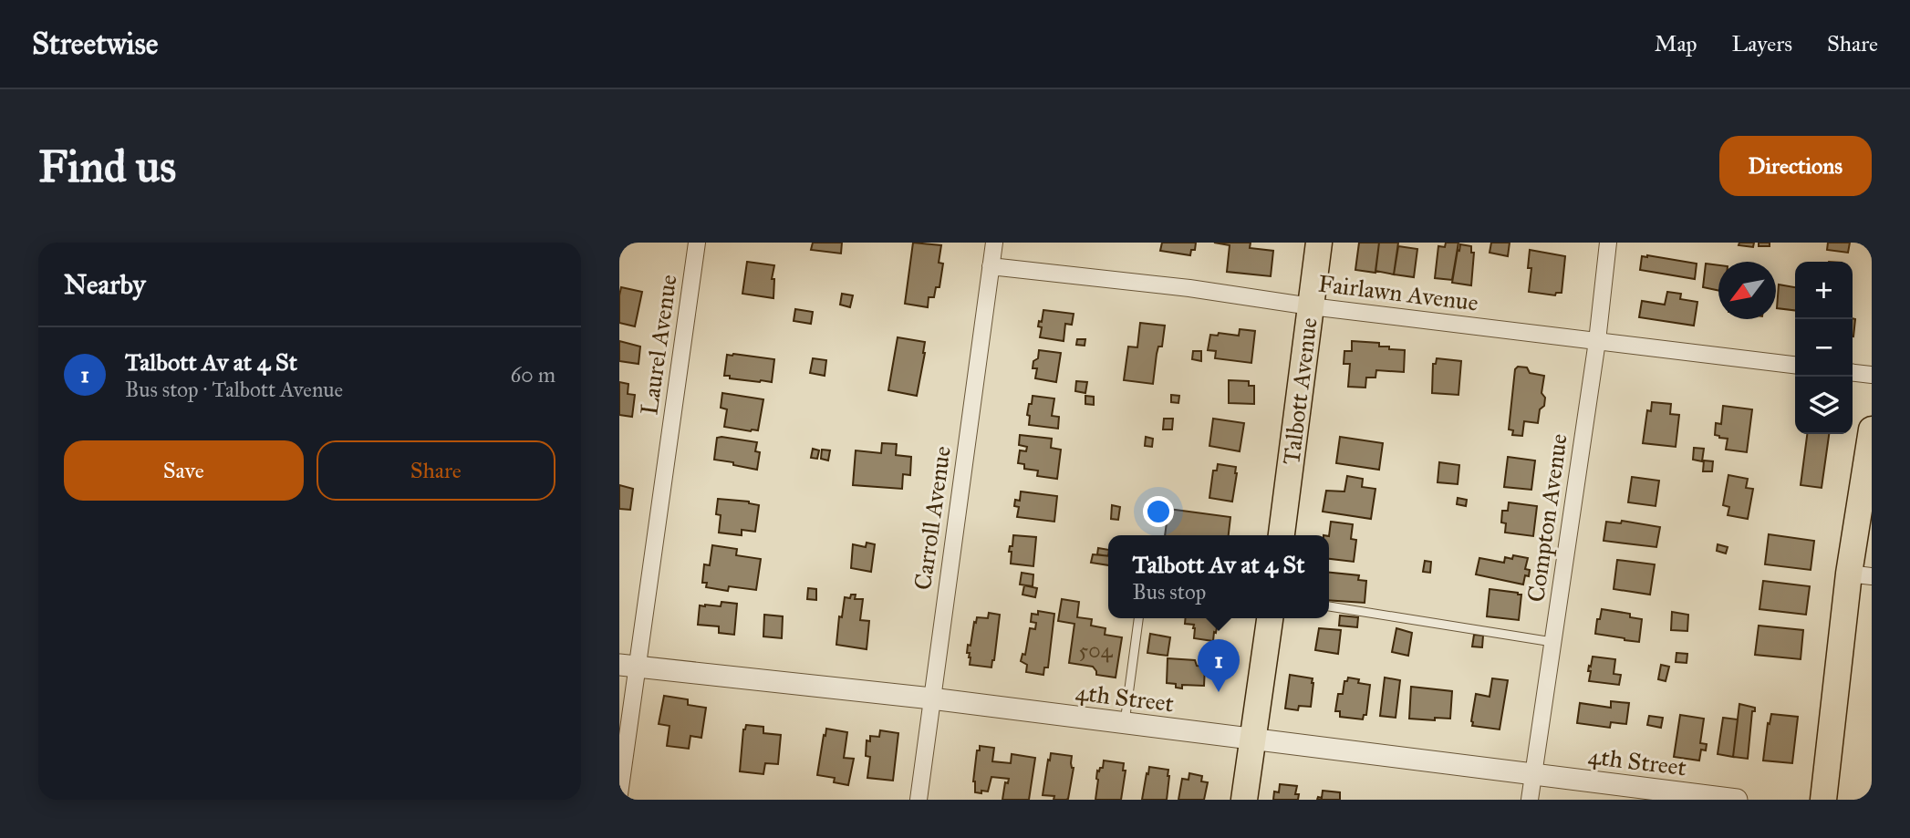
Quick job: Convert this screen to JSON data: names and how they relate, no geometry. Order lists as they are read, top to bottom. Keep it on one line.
{"streets":{"main road":["Talbott Avenue"],"street":["Fairlawn Avenue","Laurel Avenue","Carroll Avenue","Compton Avenue","4th Street"]},"crossings":[["Fairlawn Avenue","Talbott Avenue"],["Fairlawn Avenue","Carroll Avenue"],["Fairlawn Avenue","Compton Avenue"],["Laurel Avenue","4th Street"],["Carroll Avenue","4th Street"],["Compton Avenue","4th Street"]],"house_numbers":["504"],"north":"bottom left","page":{"header":"Streetwise","nav":["Map","Layers","Share"],"buttons":["Directions",["Save","Share"]],"title":"Find us","heading":"Nearby","map_buttons":["+","−"],"list":[{"mark":"1","name":"Talbott Av at 4 St","note":"Bus stop · Talbott Avenue","value":"60 m"}],"popup":["Talbott Av at 4 St","Bus stop"],"pins":"1"}}
